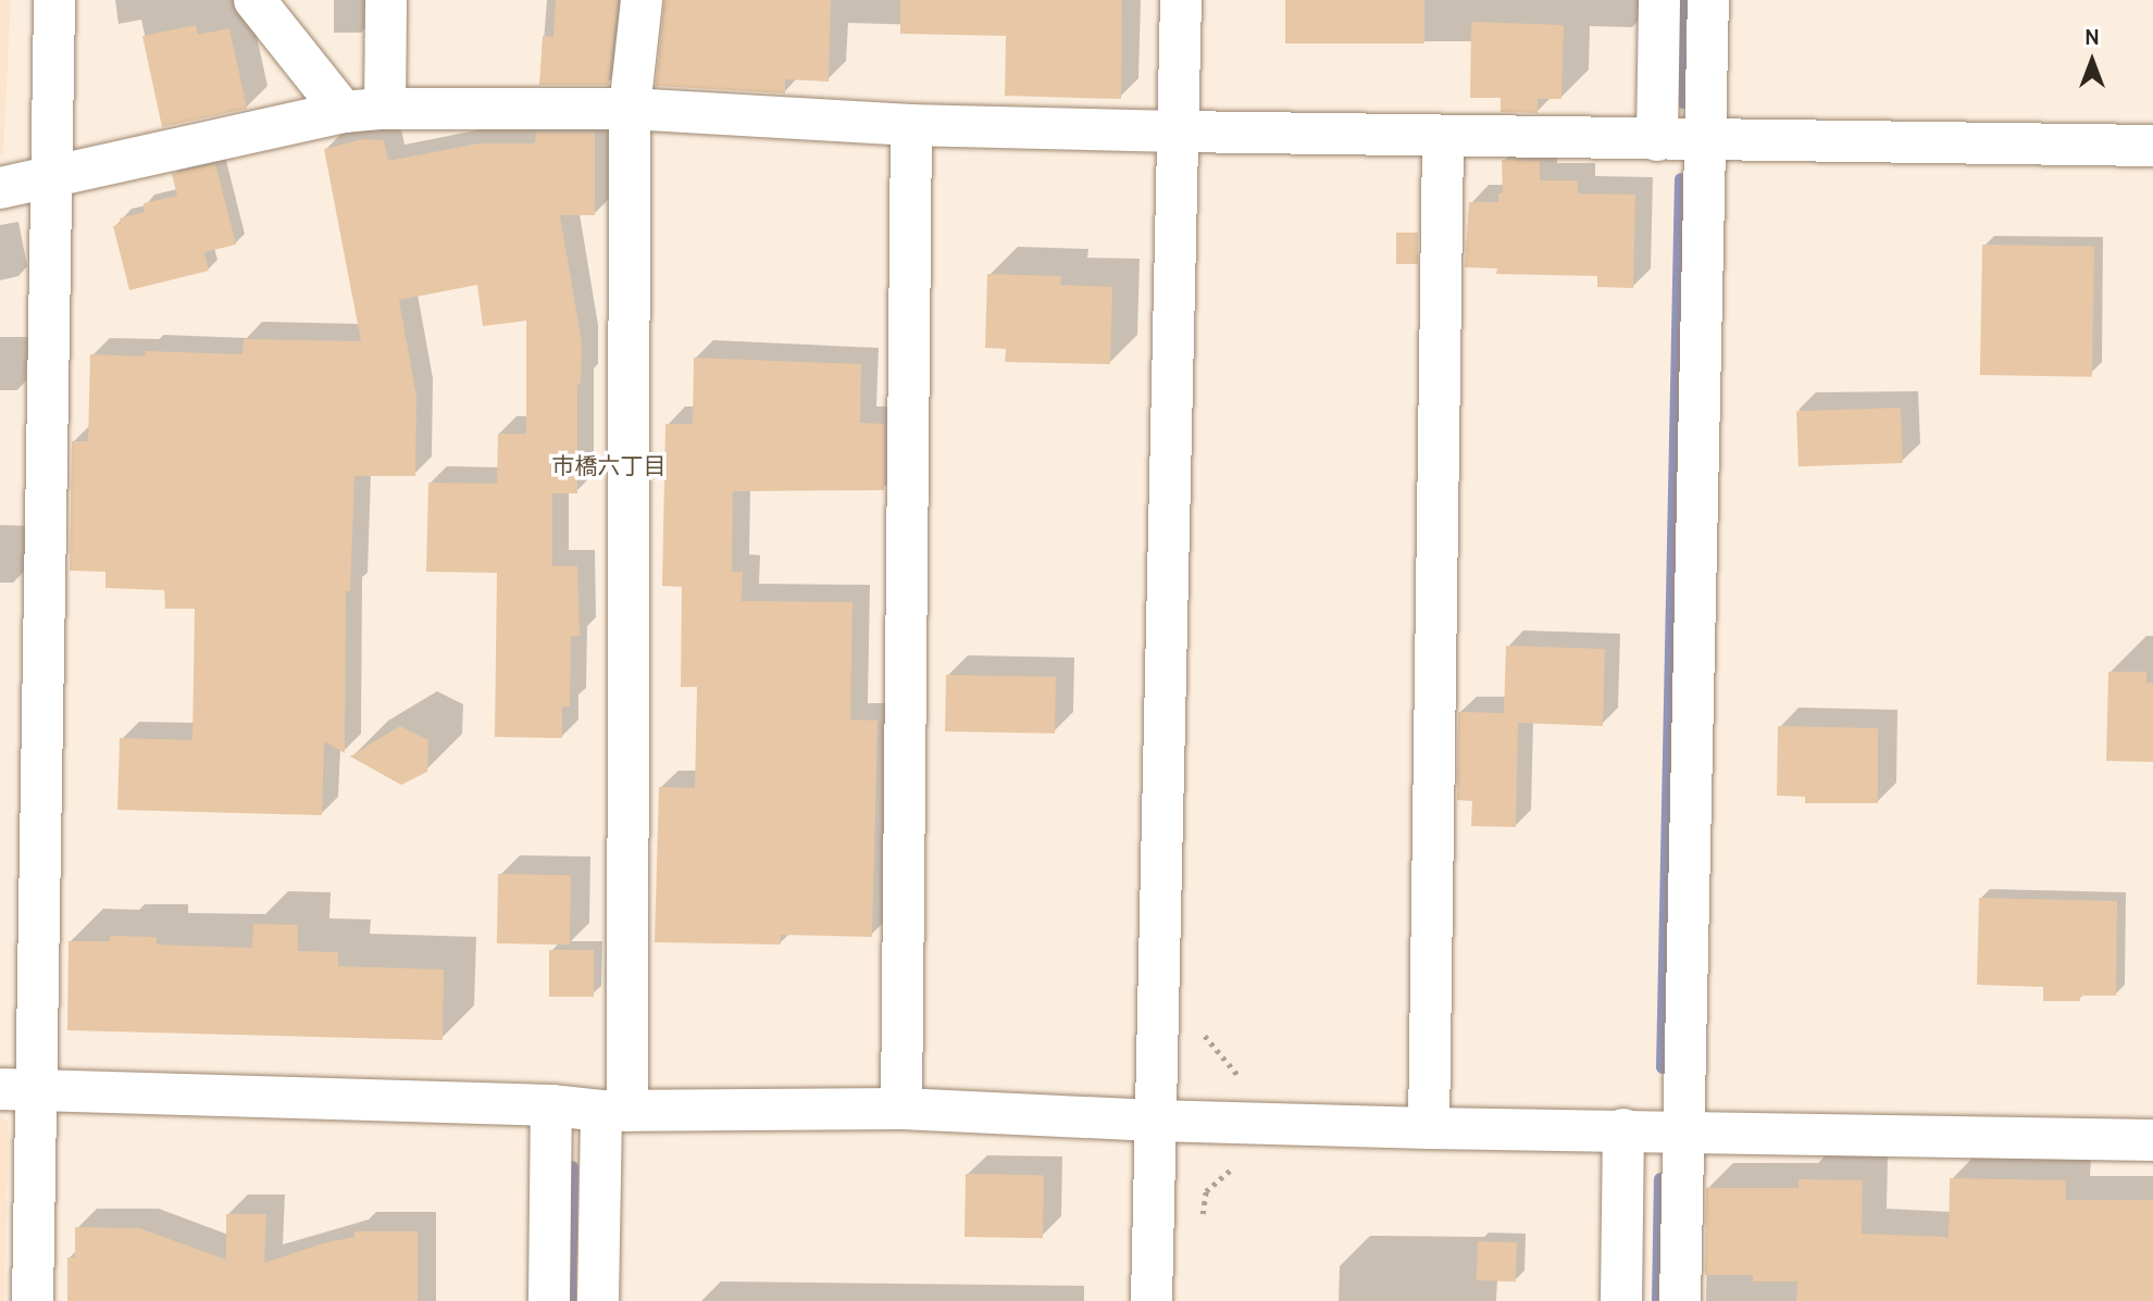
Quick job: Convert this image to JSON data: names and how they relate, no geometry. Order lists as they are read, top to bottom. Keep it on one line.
{"districts":["市橋六丁目"],"north":"top"}
